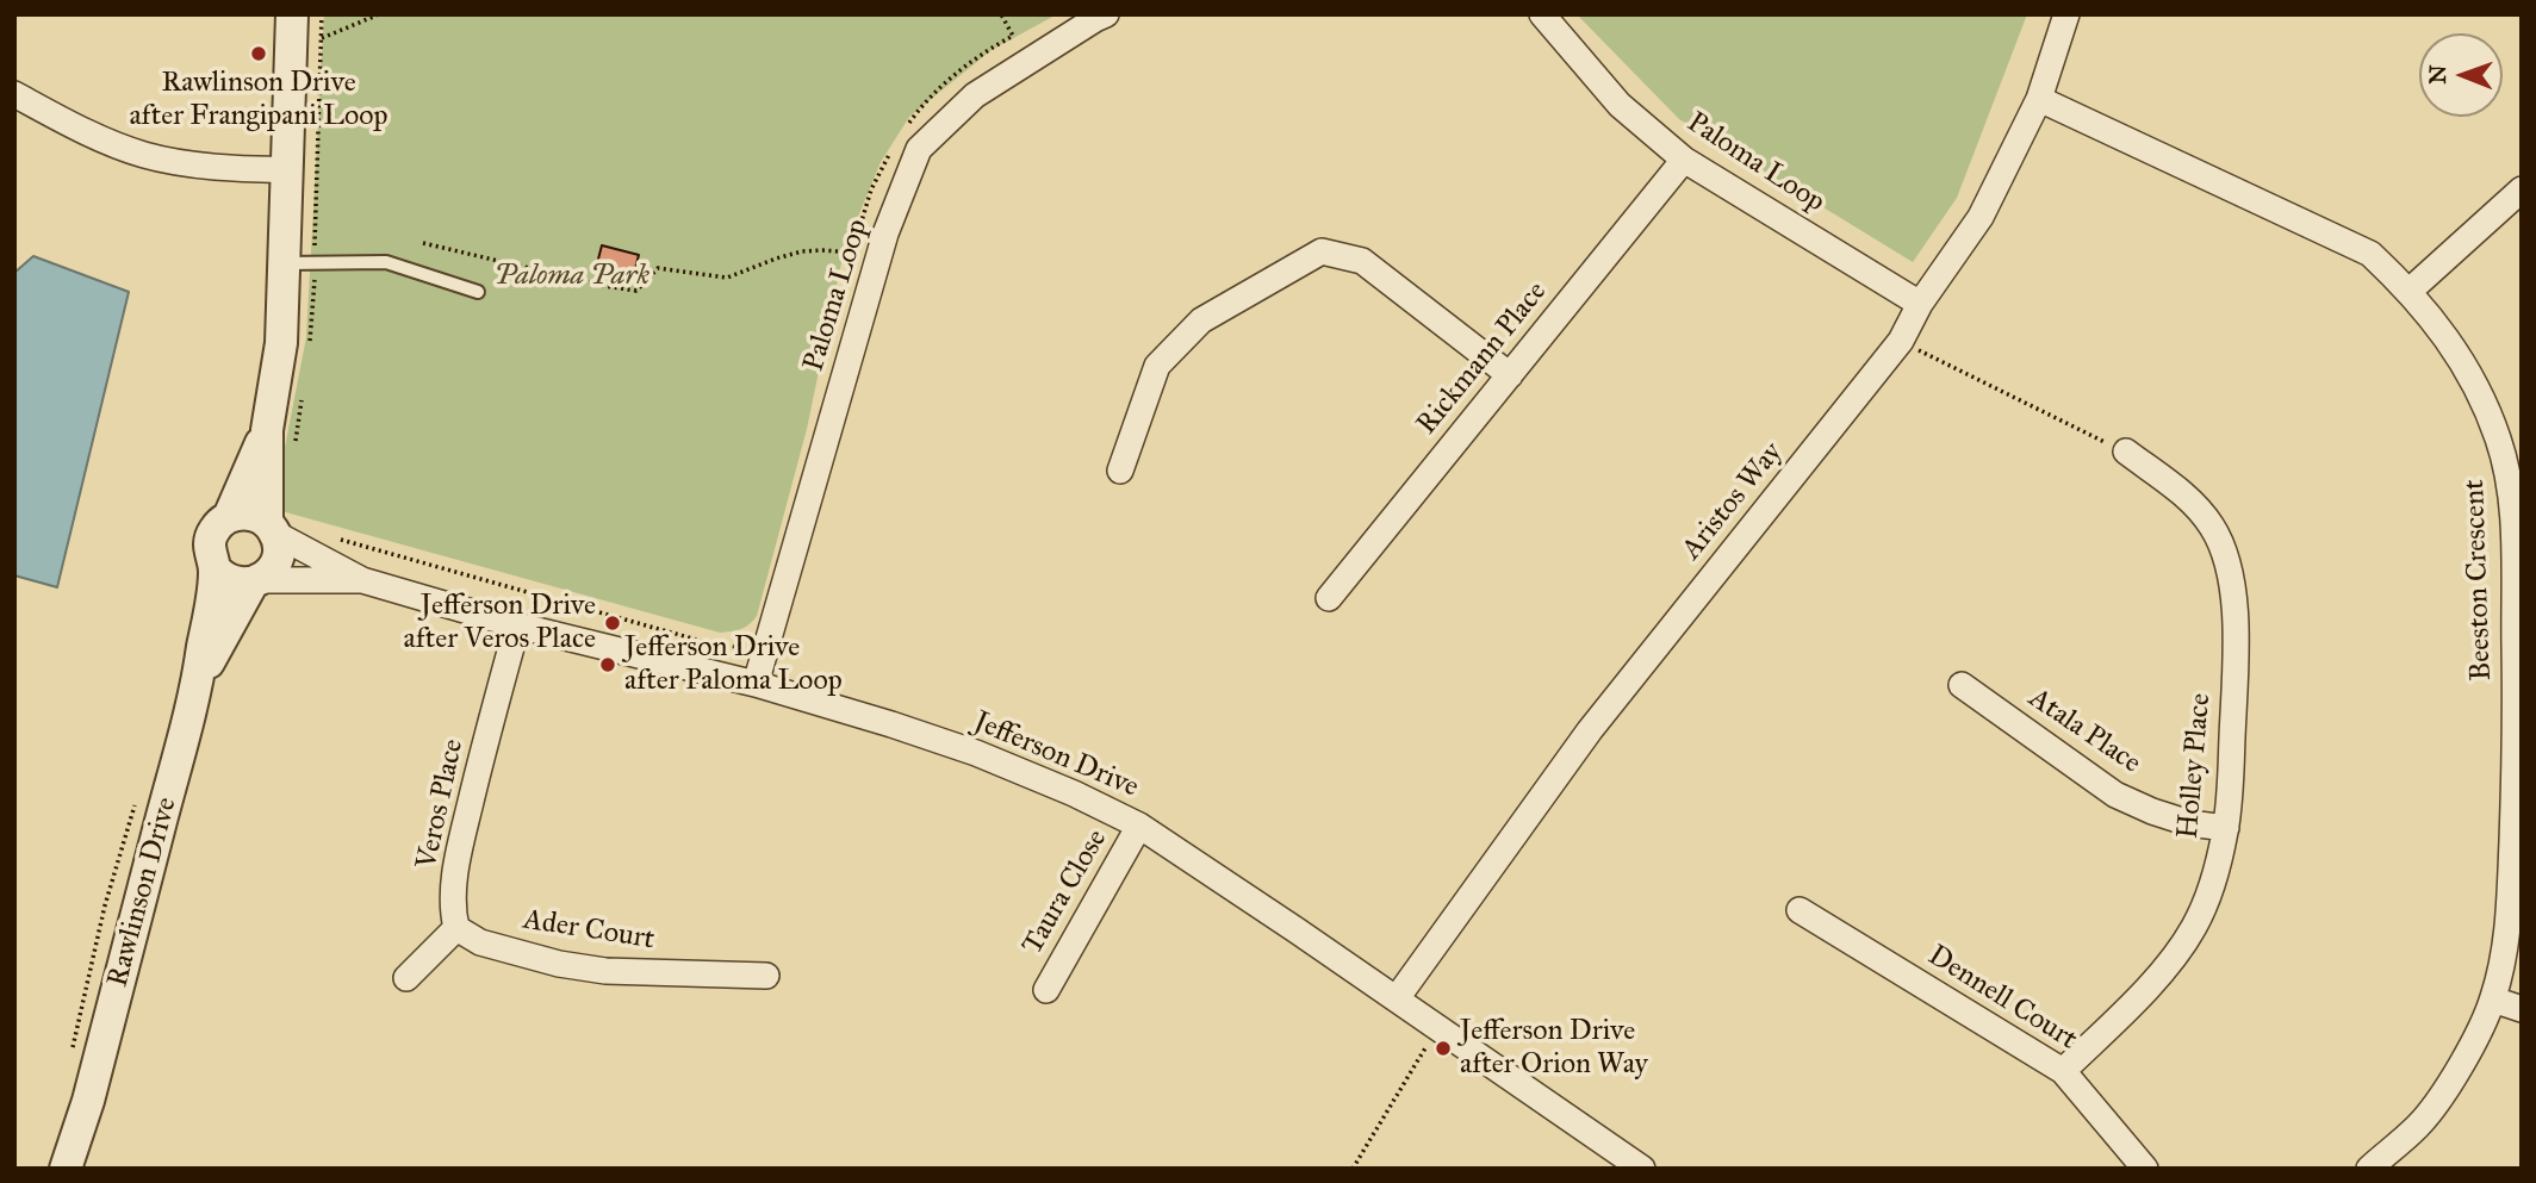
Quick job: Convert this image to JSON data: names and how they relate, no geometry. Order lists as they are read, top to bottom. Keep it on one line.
{"streets":{"street":["Paloma Loop","Rickmann Place","Aristos Way","Beeston Crescent","Atala Place","Jefferson Drive","Holley Place","Veros Place","Rawlinson Drive","Taura Close","Ader Court","Dennell Court"]},"crossings":[["Paloma Loop","Rickmann Place"],["Paloma Loop","Aristos Way"],["Paloma Loop","Jefferson Drive"],["Aristos Way","Beeston Crescent"],["Aristos Way","Jefferson Drive"],["Atala Place","Holley Place"],["Jefferson Drive","Veros Place"],["Jefferson Drive","Rawlinson Drive"],["Jefferson Drive","Taura Close"],["Holley Place","Dennell Court"],["Veros Place","Ader Court"]],"parks":["Paloma Park"],"places":["Rawlinson Drive after Frangipani Loop","Jefferson Drive after Veros Place","Jefferson Drive after Paloma Loop","Jefferson Drive after Orion Way"],"north":"left"}
